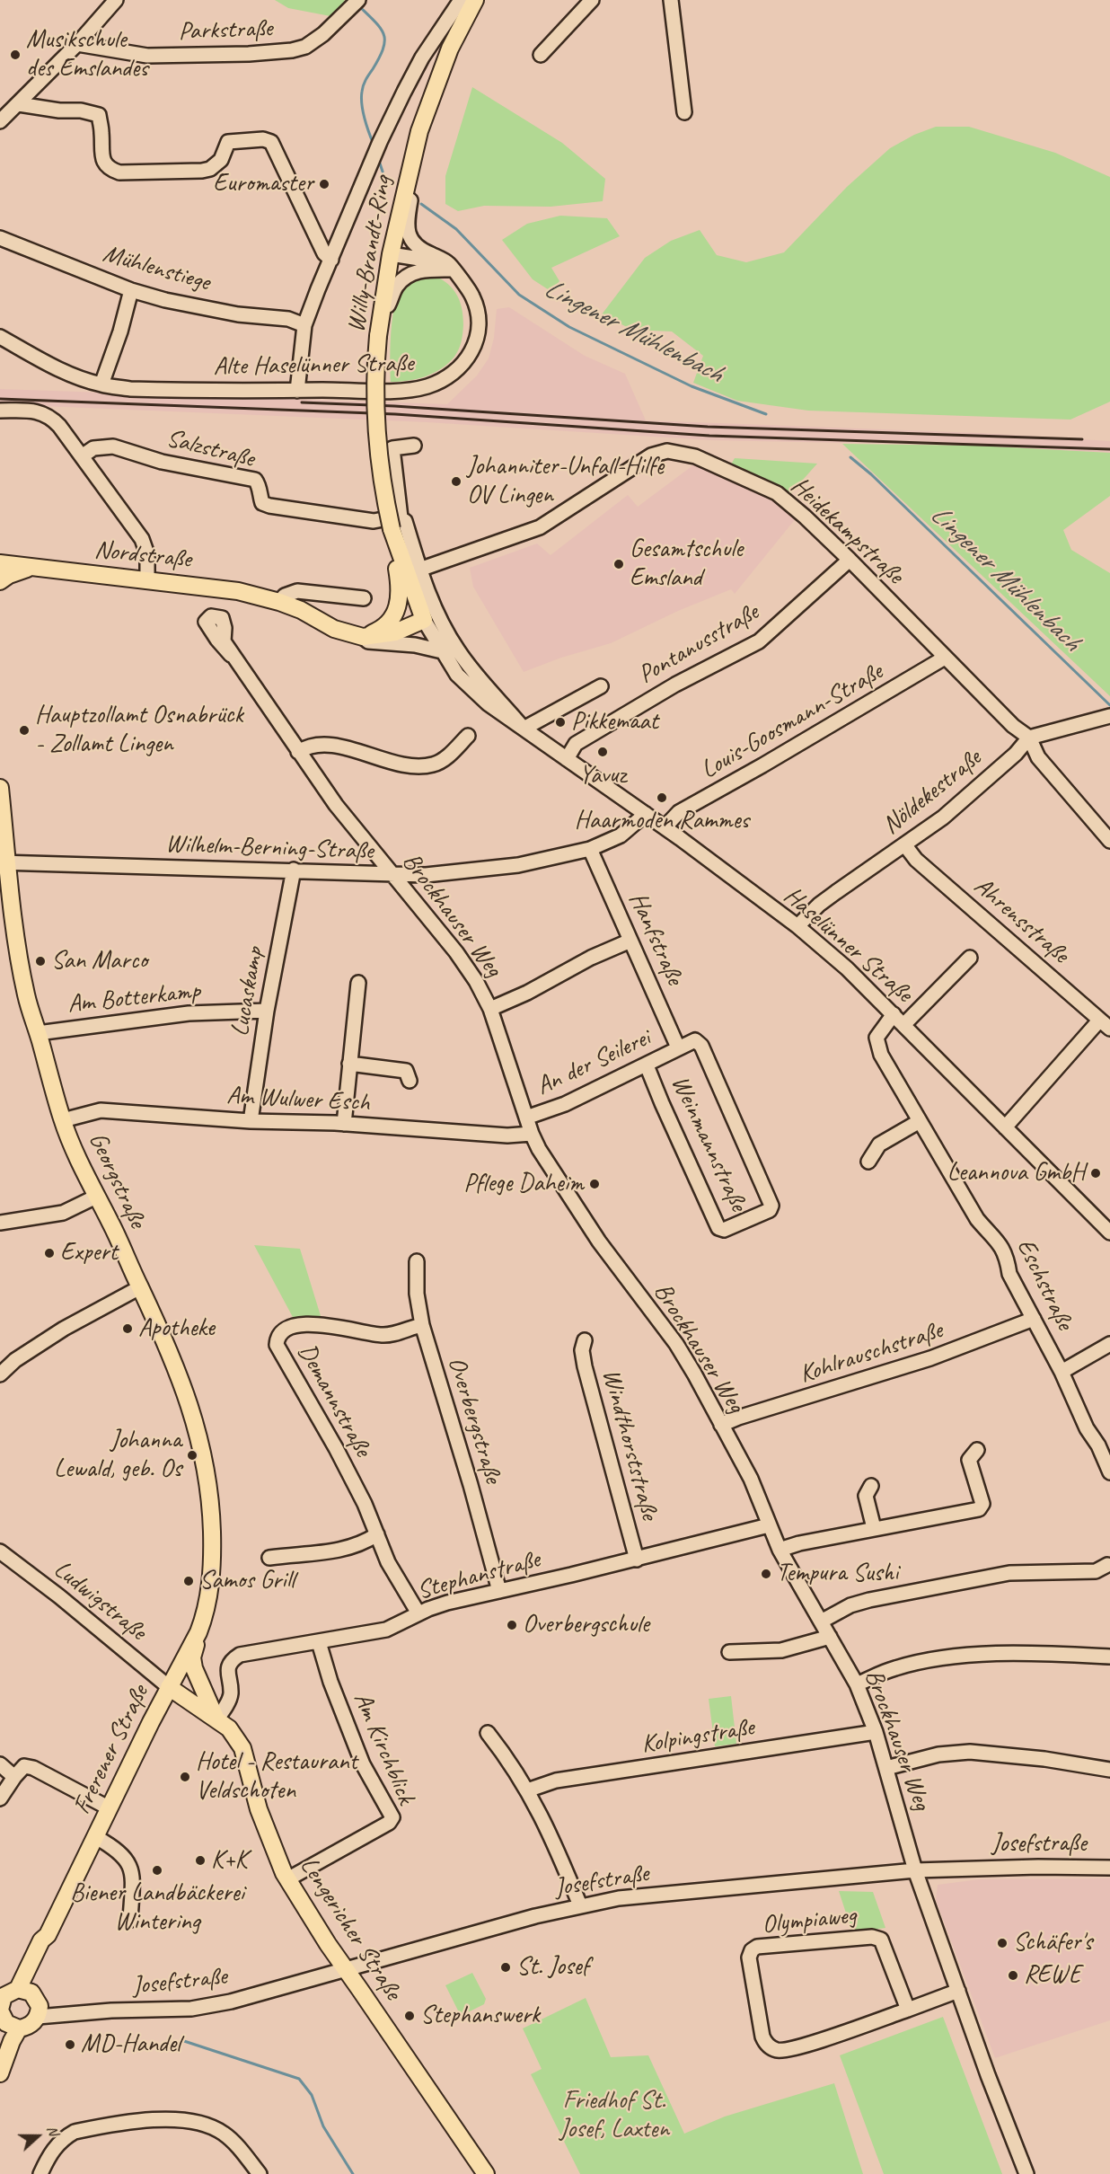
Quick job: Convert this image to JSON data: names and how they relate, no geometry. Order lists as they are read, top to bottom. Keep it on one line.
{"streets":{"main road":["Willy-Brandt-Ring","Nordstraße","Georgstraße","Frerener Straße","Lengericher Straße"],"street":["Parkstraße","Mühlenstiege","Alte Haselünner Straße","Salzstraße","Heidekampstraße","Pontanusstraße","Louis-Goosmann-Straße","Nöldekestraße","Wilhelm-Berning-Straße","Brockhauser Weg","Ahrensstraße","Hanfstraße","Haselünner Straße","Lucaskamp","Am Botterkamp","An der Seilerei","Am Wulwer Esch","Weinmannstraße","Eschstraße","Kohlrauschstraße","Demannstraße","Overbergstraße","Windthorststraße","Stephanstraße","Ludwigstraße","Kolpingstraße","Am Kirchblick","Josefstraße","Olympiaweg"]},"crossings":[["Willy-Brandt-Ring","Mühlenstiege"],["Willy-Brandt-Ring","Alte Haselünner Straße"],["Willy-Brandt-Ring","Salzstraße"],["Willy-Brandt-Ring","Heidekampstraße"],["Willy-Brandt-Ring","Nordstraße"],["Willy-Brandt-Ring","Haselünner Straße"],["Heidekampstraße","Pontanusstraße"],["Heidekampstraße","Louis-Goosmann-Straße"],["Heidekampstraße","Nöldekestraße"],["Heidekampstraße","Haselünner Straße"],["Nordstraße","Haselünner Straße"],["Pontanusstraße","Haselünner Straße"],["Louis-Goosmann-Straße","Haselünner Straße"],["Nöldekestraße","Ahrensstraße"],["Nöldekestraße","Haselünner Straße"],["Wilhelm-Berning-Straße","Brockhauser Weg"],["Wilhelm-Berning-Straße","Hanfstraße"],["Wilhelm-Berning-Straße","Haselünner Straße"],["Wilhelm-Berning-Straße","Lucaskamp"],["Wilhelm-Berning-Straße","Georgstraße"],["Brockhauser Weg","An der Seilerei"],["Brockhauser Weg","Am Wulwer Esch"],["Brockhauser Weg","Kohlrauschstraße"],["Brockhauser Weg","Stephanstraße"],["Brockhauser Weg","Kolpingstraße"],["Brockhauser Weg","Josefstraße"],["Brockhauser Weg","Olympiaweg"],["Hanfstraße","An der Seilerei"],["Hanfstraße","Weinmannstraße"],["Haselünner Straße","Eschstraße"],["Lucaskamp","Am Botterkamp"],["Lucaskamp","Am Wulwer Esch"],["Am Botterkamp","Georgstraße"],["An der Seilerei","Weinmannstraße"],["Am Wulwer Esch","Georgstraße"],["Georgstraße","Frerener Straße"],["Eschstraße","Kohlrauschstraße"],["Demannstraße","Overbergstraße"],["Demannstraße","Stephanstraße"],["Overbergstraße","Stephanstraße"],["Windthorststraße","Stephanstraße"],["Stephanstraße","Am Kirchblick"],["Stephanstraße","Lengericher Straße"],["Ludwigstraße","Frerener Straße"],["Ludwigstraße","Lengericher Straße"],["Am Kirchblick","Lengericher Straße"],["Frerener Straße","Josefstraße"],["Frerener Straße","Lengericher Straße"],["Josefstraße","Lengericher Straße"]],"water":["Lingener Mühlenbach"],"parks":["Friedhof St. Josef, Laxten"],"places":["Musikschule des Emslandes","Euromaster","Johanniter-Unfall-Hilfe OV Lingen","Gesamtschule Emsland","Pikkemaat","Hauptzollamt Osnabrück - Zollamt Lingen","Yavuz","Haarmoden Rammes","San Marco","Leannova GmbH","Pflege Daheim","Expert","Apotheke","Johanna Lewald, geb. Os","Tempura Sushi","Samos Grill","Overbergschule","Hotel - Restaurant Veldschoten","K+K","Biener Landbäckerei Wintering","Schäfer's","St. Josef","REWE","Stephanswerk","MD-Handel"],"north":"right"}
